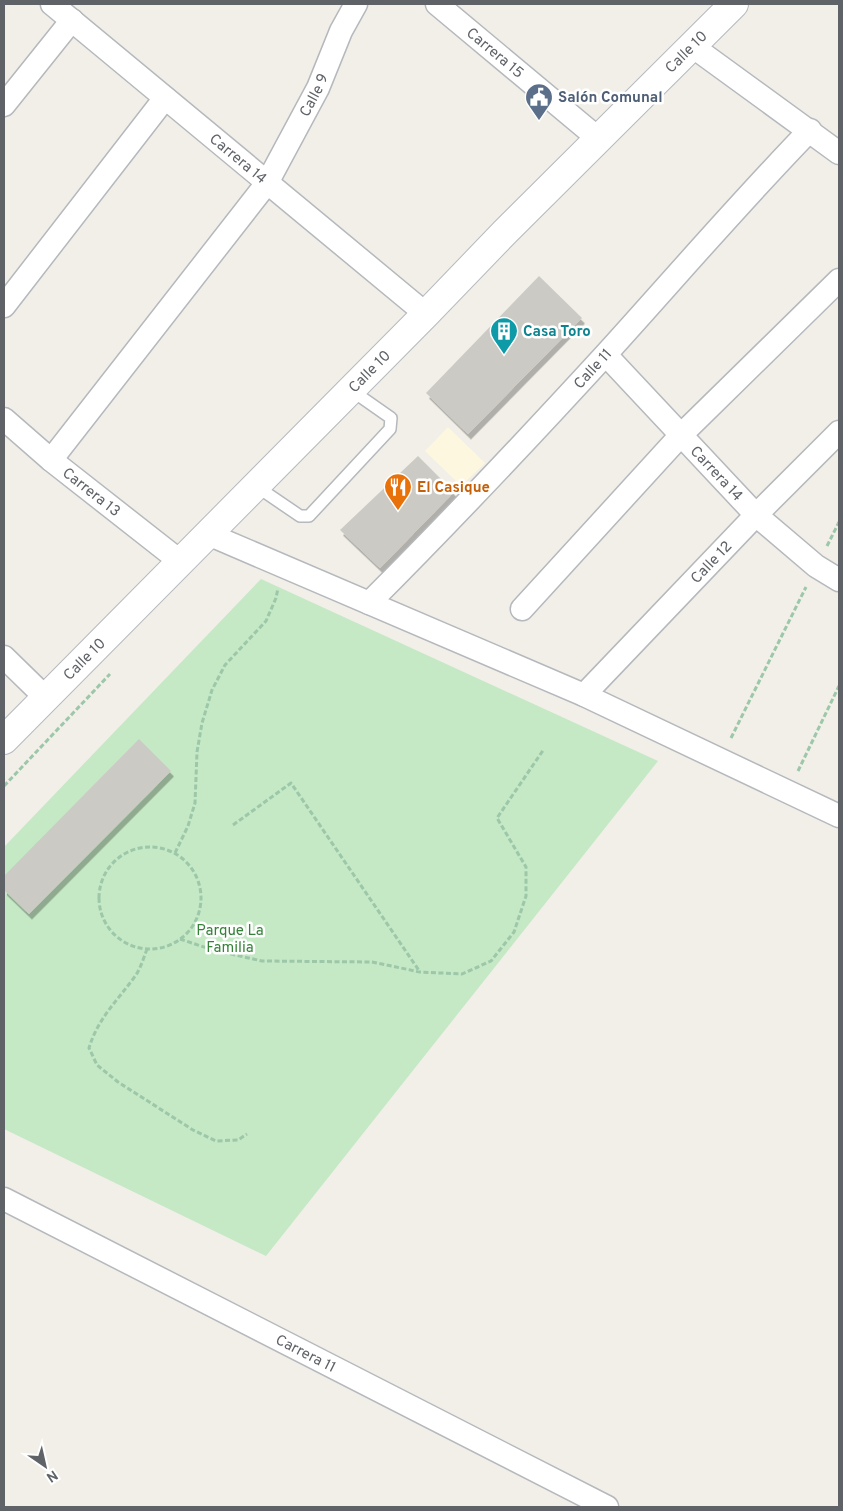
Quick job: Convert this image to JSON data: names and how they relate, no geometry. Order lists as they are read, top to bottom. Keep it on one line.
{"streets":{"street":["Carrera 15","Calle 10","Calle 9","Carrera 14","Calle 11","Carrera 13","Calle 12","Carrera 11"]},"crossings":[["Carrera 15","Calle 10"],["Calle 10","Carrera 14"],["Calle 10","Carrera 13"],["Calle 9","Carrera 14"],["Calle 9","Carrera 13"],["Carrera 14","Calle 11"],["Carrera 14","Calle 12"]],"parks":["Parque La Familia"],"places":{"public building":["Salón Comunal"],"building":["Casa Toro"],"restaurant":["El Casique"]},"north":"bottom right"}
